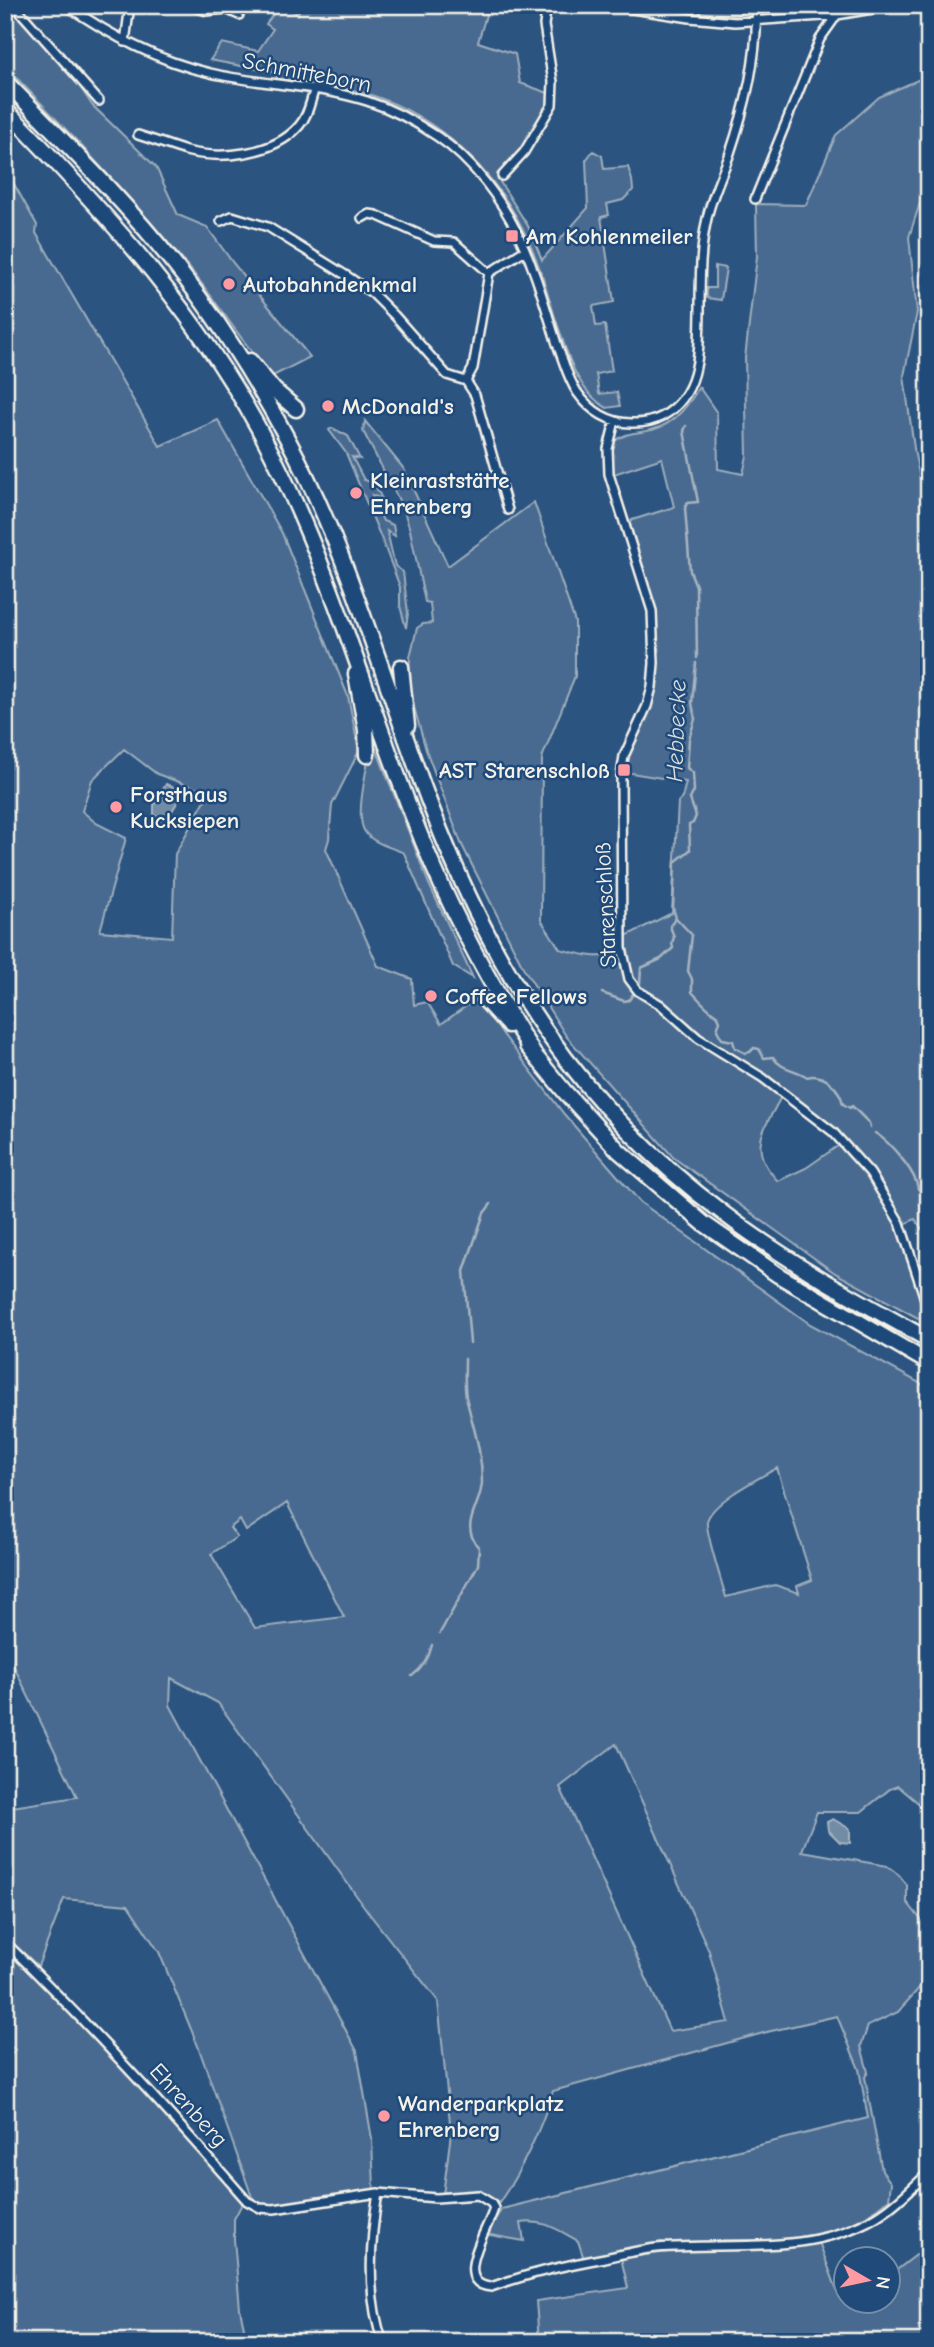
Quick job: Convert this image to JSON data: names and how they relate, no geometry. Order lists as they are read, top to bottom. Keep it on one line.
{"streets":{"street":["Schmitteborn","Starenschloß","Ehrenberg"]},"crossings":[["Schmitteborn","Starenschloß"]],"water":["Hebbecke"],"places":{"transit":["Am Kohlenmeiler","AST Starenschloß"],"other":["Autobahndenkmal","McDonald's","Kleinraststätte Ehrenberg","Forsthaus Kucksiepen","Coffee Fellows","Wanderparkplatz Ehrenberg"]},"north":"right"}
